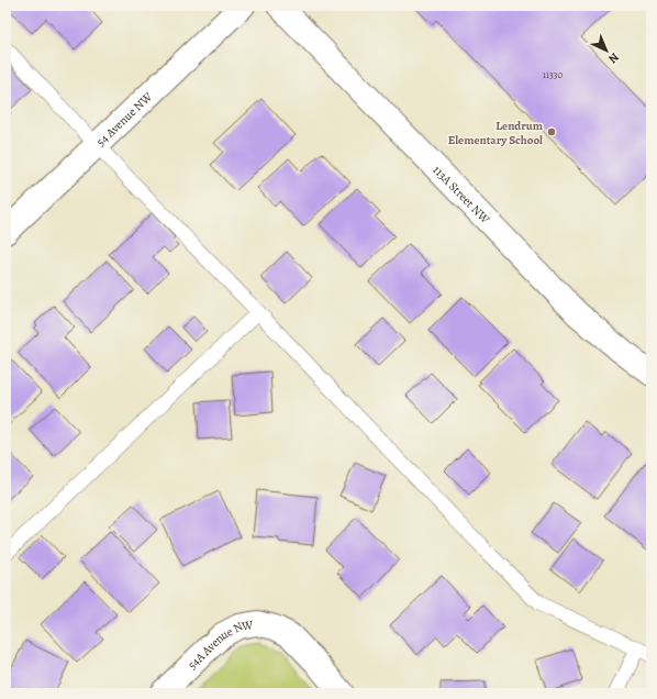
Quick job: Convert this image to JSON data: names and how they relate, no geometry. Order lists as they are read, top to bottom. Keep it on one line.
{"streets":{"street":["54 Avenue NW","113A Street NW","54A Avenue NW"]},"places":["Lendrum Elementary School"],"house_numbers":["11330"],"north":"bottom right"}
